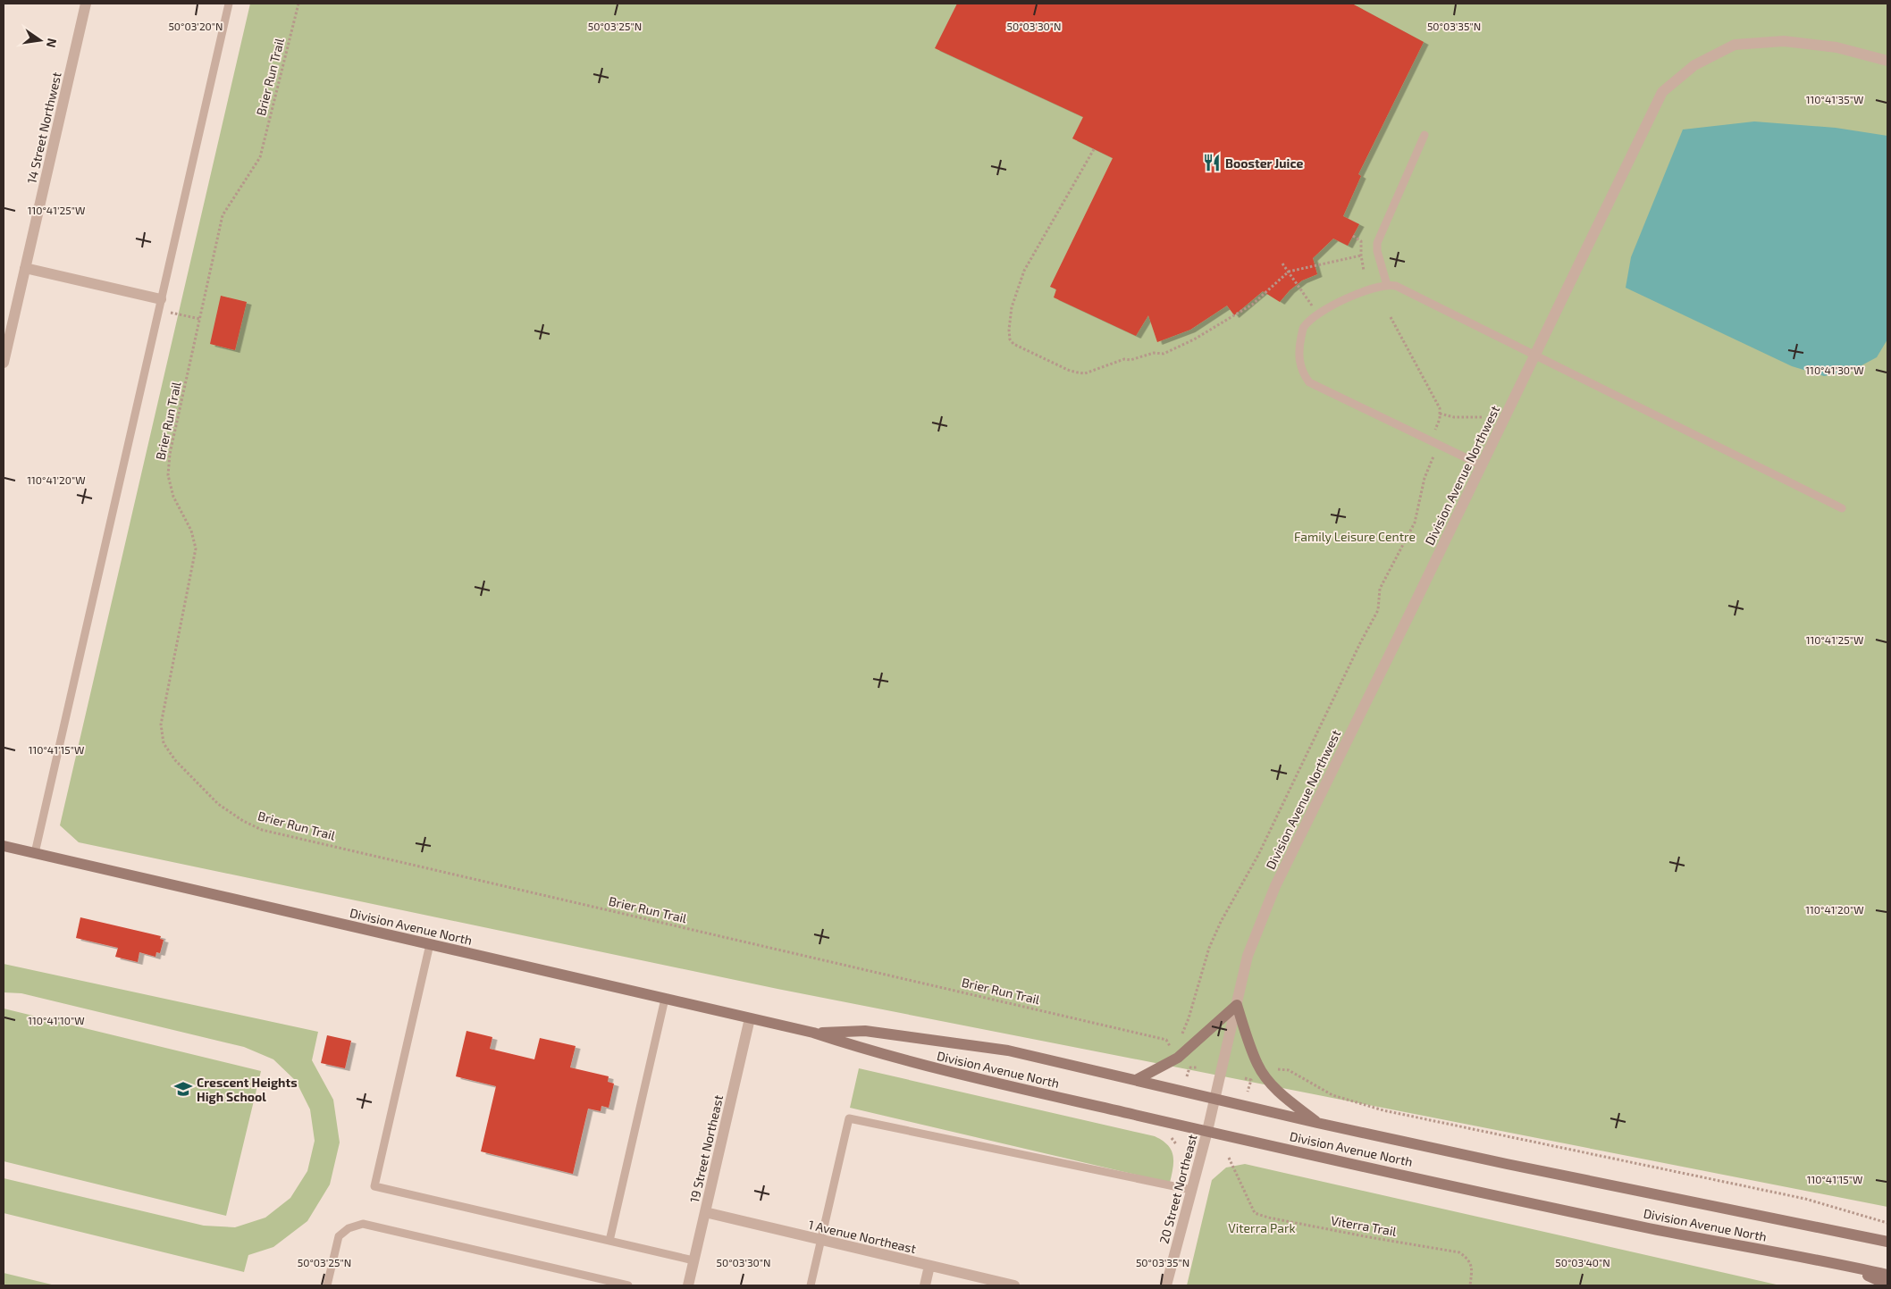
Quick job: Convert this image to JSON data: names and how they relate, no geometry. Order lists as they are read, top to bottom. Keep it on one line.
{"streets":{"main road":["Division Avenue North"],"street":["14 Street Northwest","Division Avenue Northwest","19 Street Northeast","20 Street Northeast","1 Avenue Northeast"],"path":["Brier Run Trail","Viterra Trail"]},"crossings":[["Division Avenue Northwest","Division Avenue North"],["Division Avenue Northwest","20 Street Northeast"],["Division Avenue North","19 Street Northeast"],["Division Avenue North","20 Street Northeast"],["19 Street Northeast","1 Avenue Northeast"]],"parks":["Family Leisure Centre","Viterra Park"],"places":{"restaurant":["Booster Juice"],"school or university":["Crescent Heights High School"]},"north":"right","coordinates":["50°03'20\"N","50°03'25\"N","50°03'30\"N","50°03'35\"N","110°41'35\"W","110°41'25\"W","110°41'30\"W","110°41'20\"W","110°41'15\"W","110°41'10\"W","50°03'40\"N"]}
